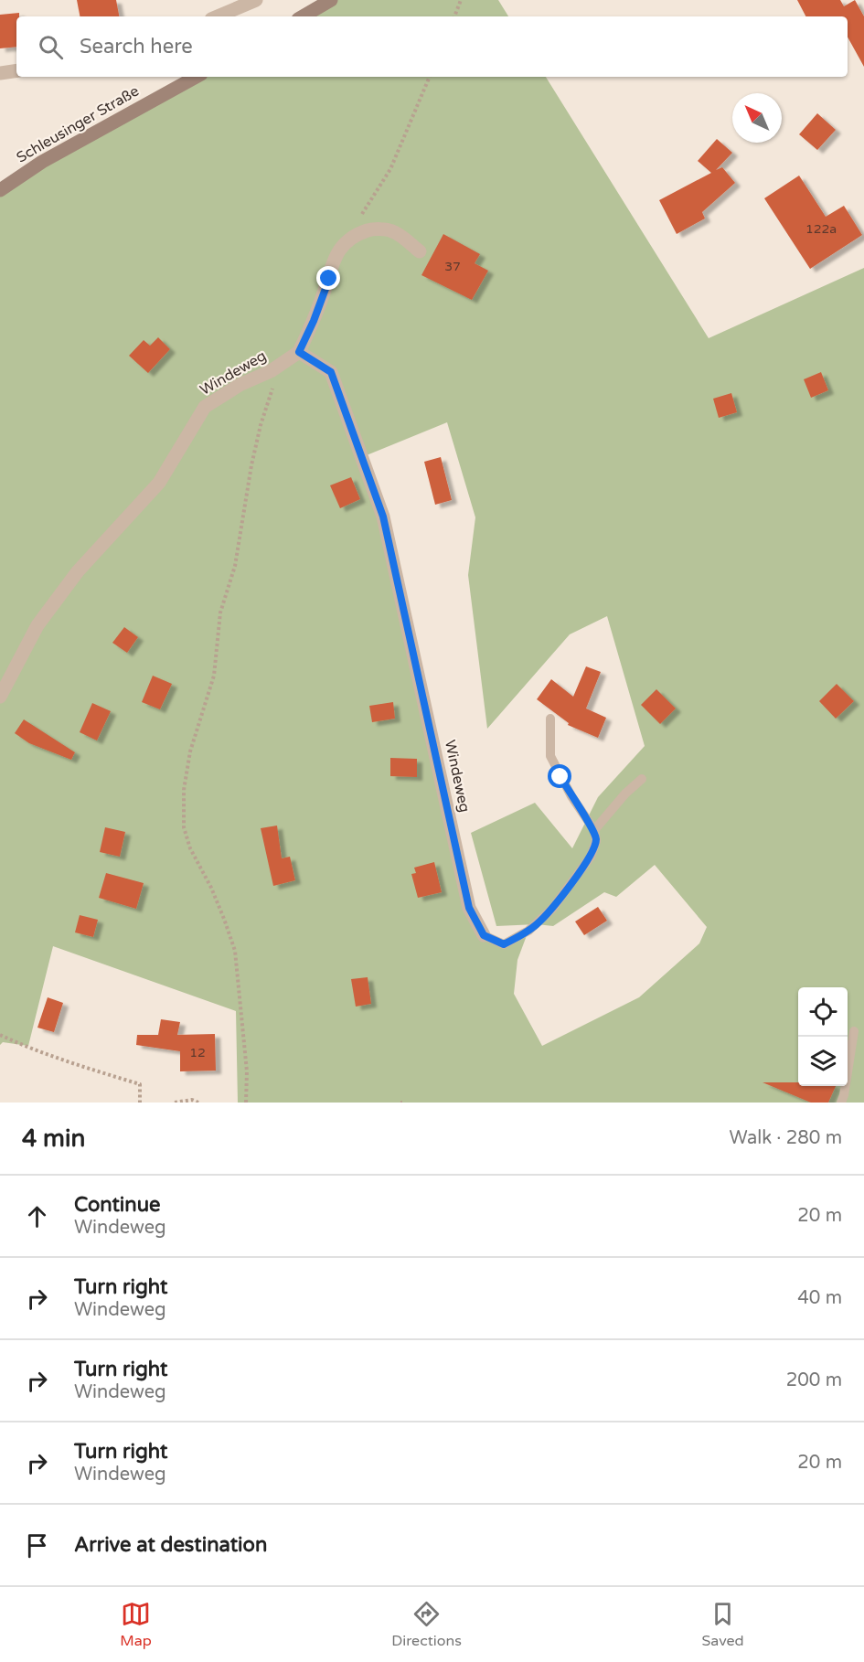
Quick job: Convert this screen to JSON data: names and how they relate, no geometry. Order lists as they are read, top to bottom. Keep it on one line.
{"streets":{"main road":["Schleusinger Straße"],"street":["Windeweg"]},"house_numbers":["122a","37","12"],"north":"top left","page":{"search":"Search here","heading":["4 min","Walk · 280 m"],"list":[["Continue","Windeweg","20 m"],["Turn right","Windeweg","40 m"],["Turn right","Windeweg","200 m"],["Turn right","Windeweg","20 m"],"Arrive at destination"],"nav":["Map","Directions","Saved"]}}
